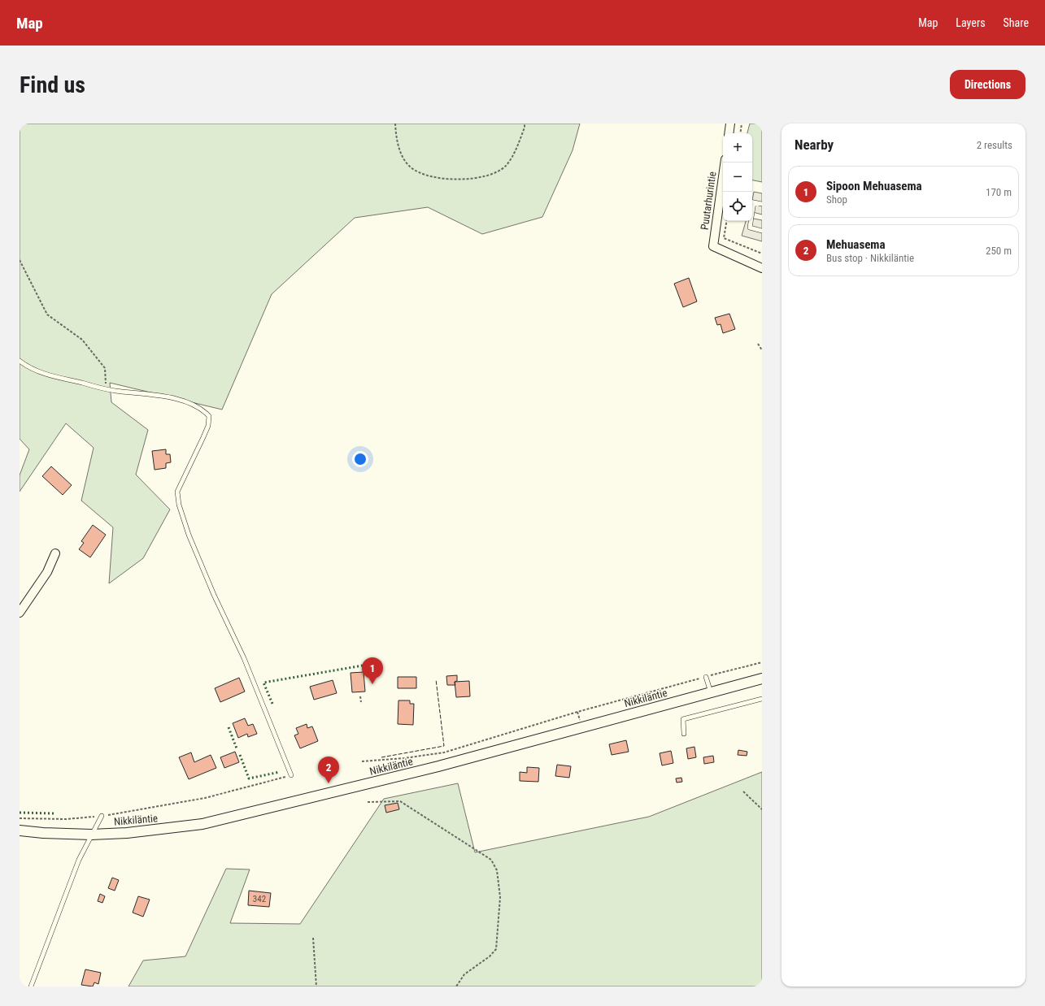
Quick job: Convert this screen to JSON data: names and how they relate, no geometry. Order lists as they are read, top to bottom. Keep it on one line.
{"streets":{"street":["Puutarhurintie","Nikkiläntie"]},"house_numbers":["342"],"page":{"header":"Map","nav":["Map","Layers","Share"],"buttons":"Directions","title":"Find us","heading":["Nearby","2 results"],"map_buttons":["+","−"],"list":[{"mark":"1","name":"Sipoon Mehuasema","note":"Shop","value":"170 m"},{"mark":"2","name":"Mehuasema","note":"Bus stop · Nikkiläntie","value":"250 m"}],"pins":["1","2"]}}
